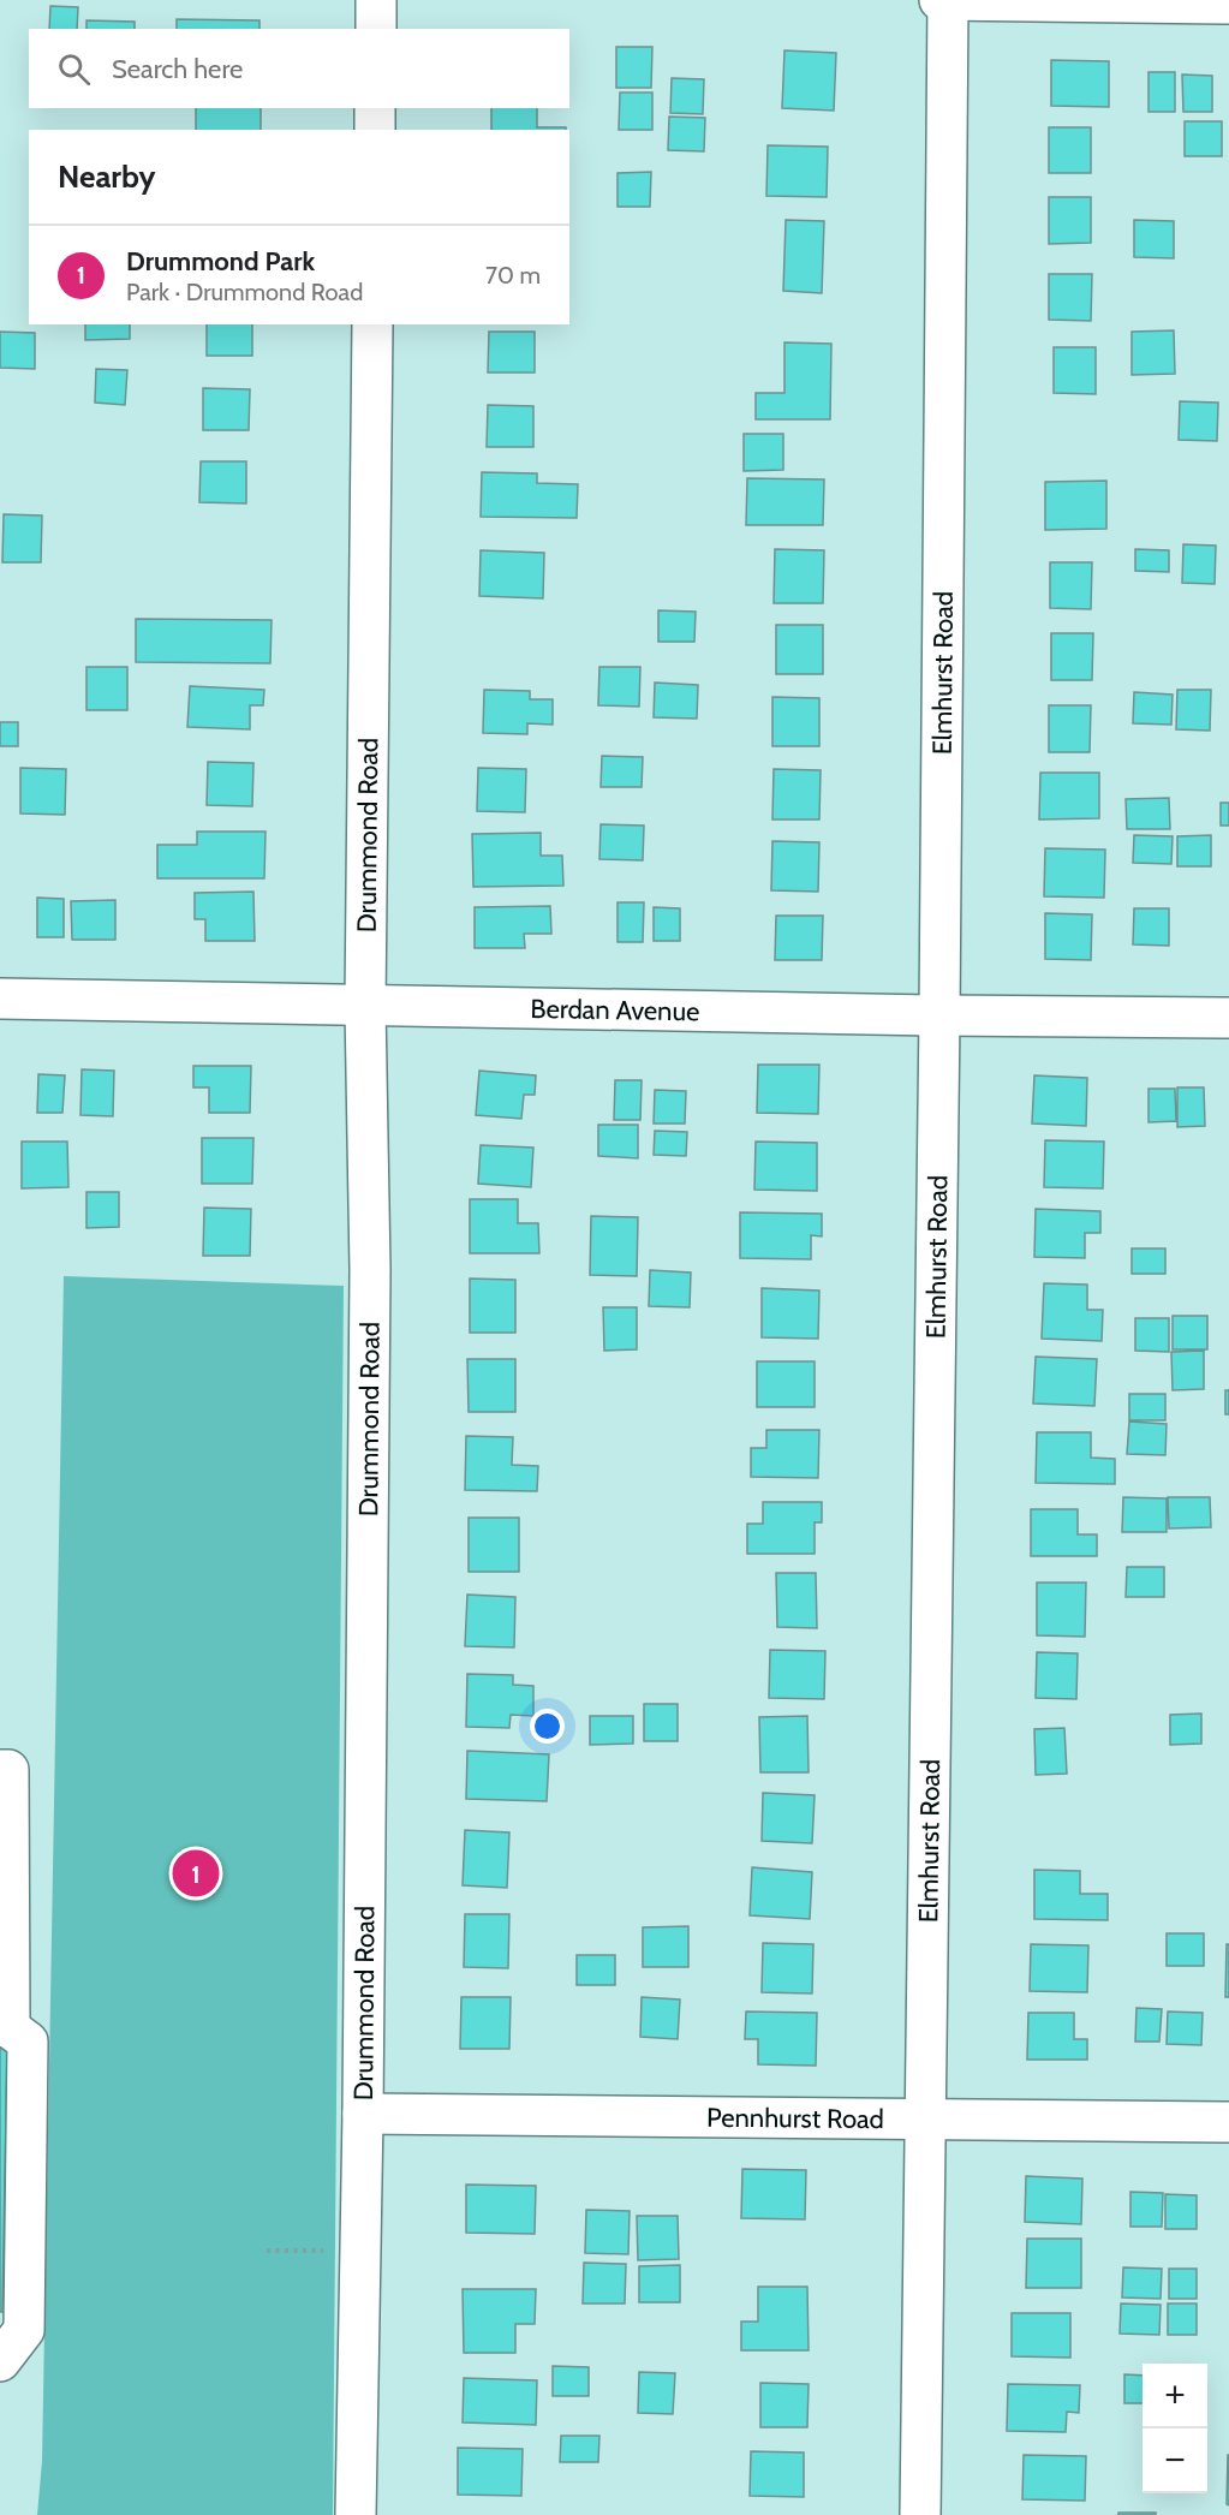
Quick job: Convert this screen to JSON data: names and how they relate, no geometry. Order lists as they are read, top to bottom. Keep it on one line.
{"streets":{"street":["Elmhurst Road","Drummond Road","Berdan Avenue","Pennhurst Road"]},"crossings":[["Elmhurst Road","Berdan Avenue"],["Elmhurst Road","Pennhurst Road"],["Drummond Road","Berdan Avenue"],["Drummond Road","Pennhurst Road"]],"page":{"search":"Search here","heading":"Nearby","list":[{"mark":"1","name":"Drummond Park","note":"Park · Drummond Road","value":"70 m"}],"pins":"1","map_buttons":["+","−"]}}
